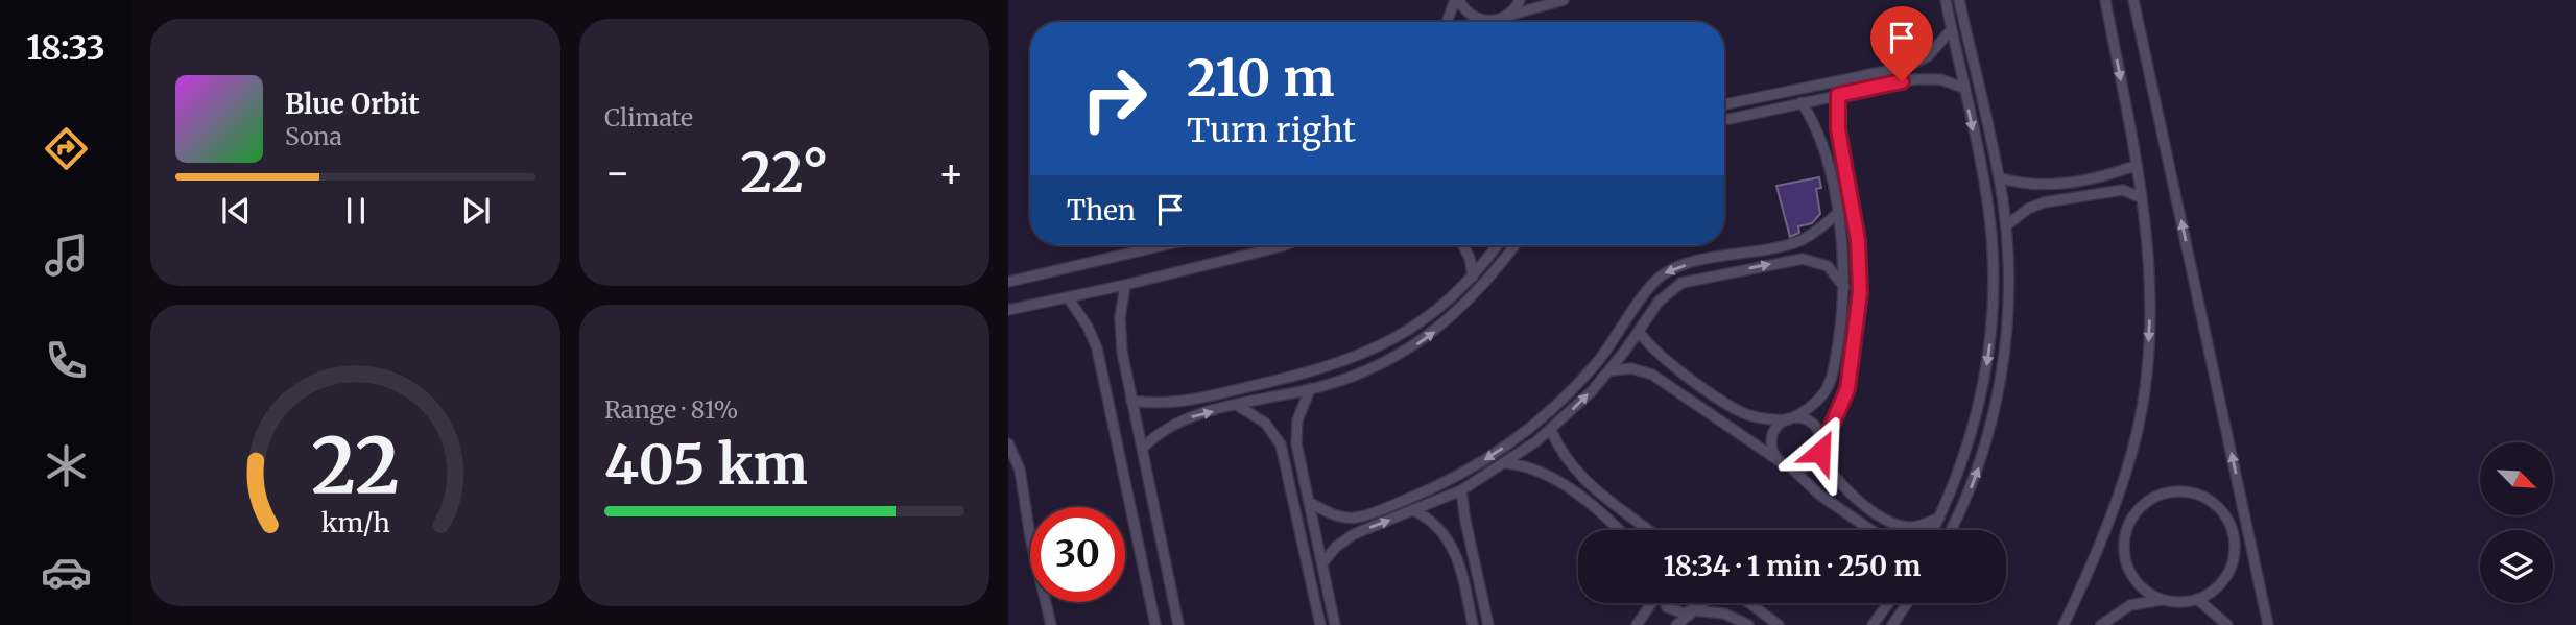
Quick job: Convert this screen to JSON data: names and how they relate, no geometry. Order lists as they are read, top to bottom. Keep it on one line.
{"north":"bottom right","page":{"tabs":"18:33","tile":["Climate",["Range · 81%","405 km"]],"turn":["210 m","Turn right"],"song":["Blue Orbit","Sona"],"heat":["−","22°","+"],"then":"Then","limit":"30","trip":"18:34 · 1 min · 250 m","gauge":["22","km/h"]}}
